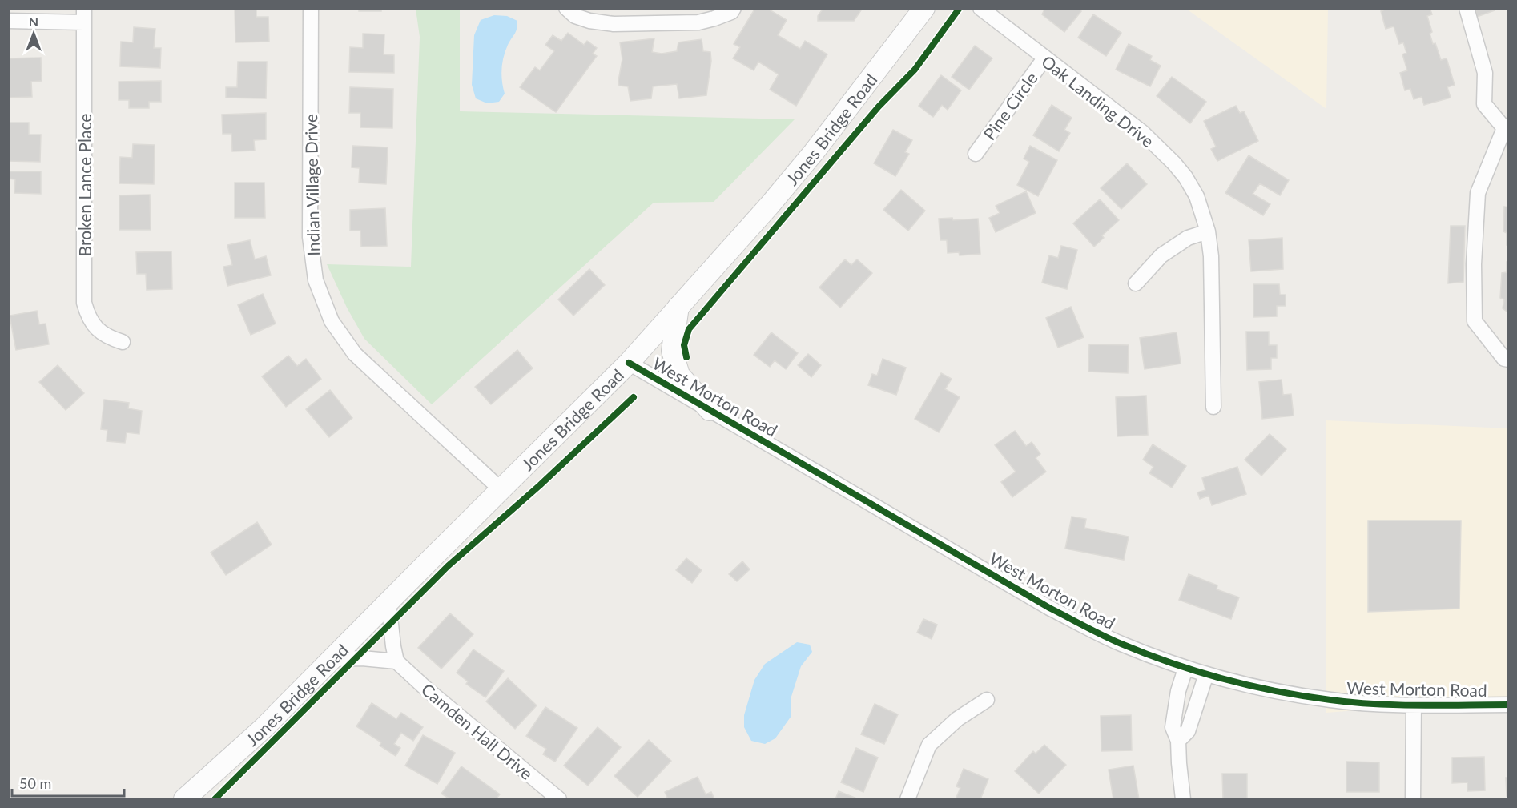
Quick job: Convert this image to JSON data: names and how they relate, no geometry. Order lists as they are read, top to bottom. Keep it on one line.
{"streets":{"main road":["Jones Bridge Road"],"street":["Oak Landing Drive","Pine Circle","Broken Lance Place","Indian Village Drive","West Morton Road","Camden Hall Drive"]},"crossings":[["Oak Landing Drive","Pine Circle"],["Jones Bridge Road","Indian Village Drive"],["Jones Bridge Road","West Morton Road"]],"scale_bar":"50 m","north":"top"}
